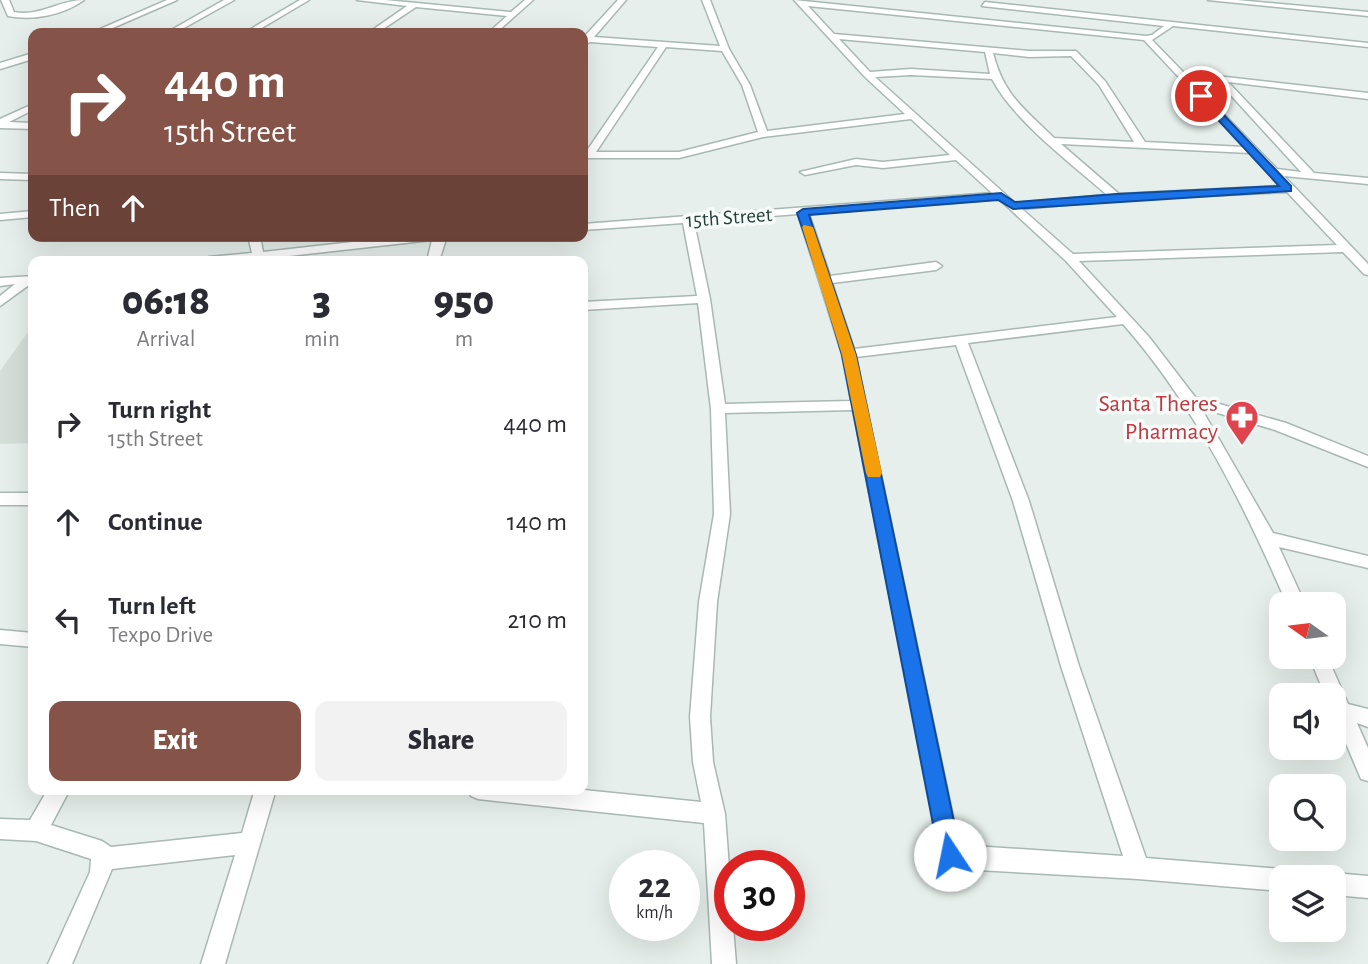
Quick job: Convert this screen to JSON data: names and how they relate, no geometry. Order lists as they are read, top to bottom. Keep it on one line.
{"streets":{"street":["15th Street"]},"places":{"pharmacy":["Santa Theres Pharmacy"]},"north":"left","page":{"turn":["440 m","15th Street"],"then":"Then","eta":["06:18","Arrival","3","min","950","m"],"list":[{"name":"Turn right","note":"15th Street","value":"440 m"},{"name":"Continue","value":"140 m"},{"name":"Turn left","note":"Texpo Drive","value":"210 m"}],"buttons":["Exit","Share"],"speed":"22 km/h","limit":"30"}}
